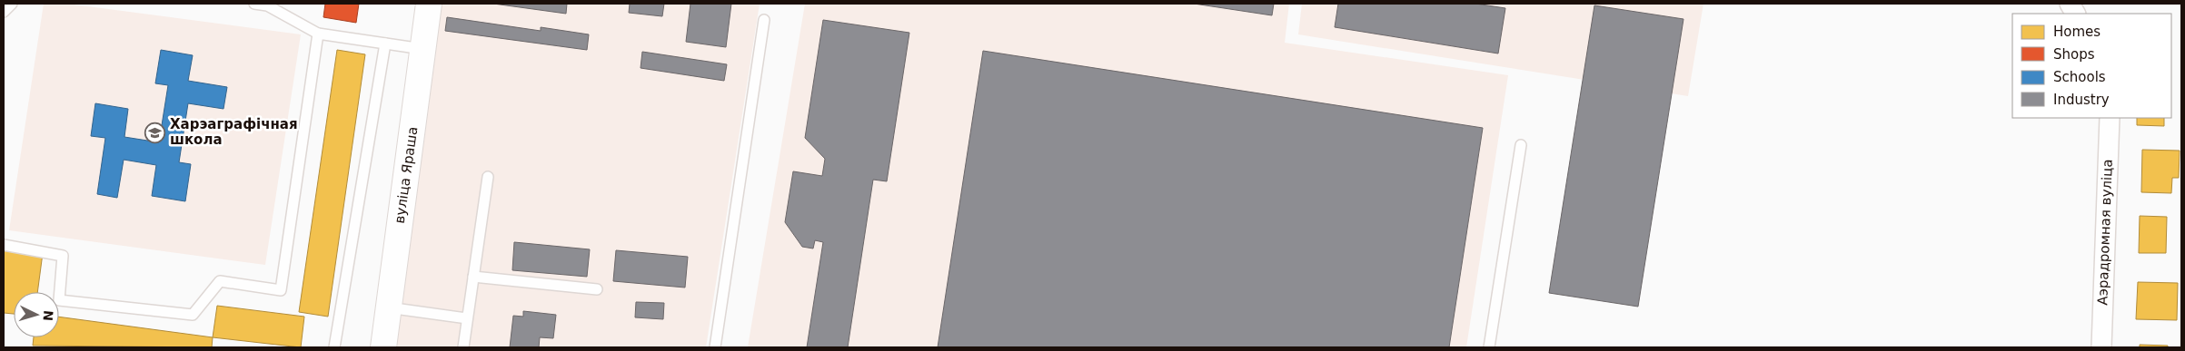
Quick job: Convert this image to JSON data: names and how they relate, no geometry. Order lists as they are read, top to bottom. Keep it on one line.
{"streets":{"street":["вуліца Яраша","Аэрадромная вуліца"]},"places":{"school or university":["Харэаграфічная школа"]},"legend":["Homes","Shops","Schools","Industry"],"north":"right"}
